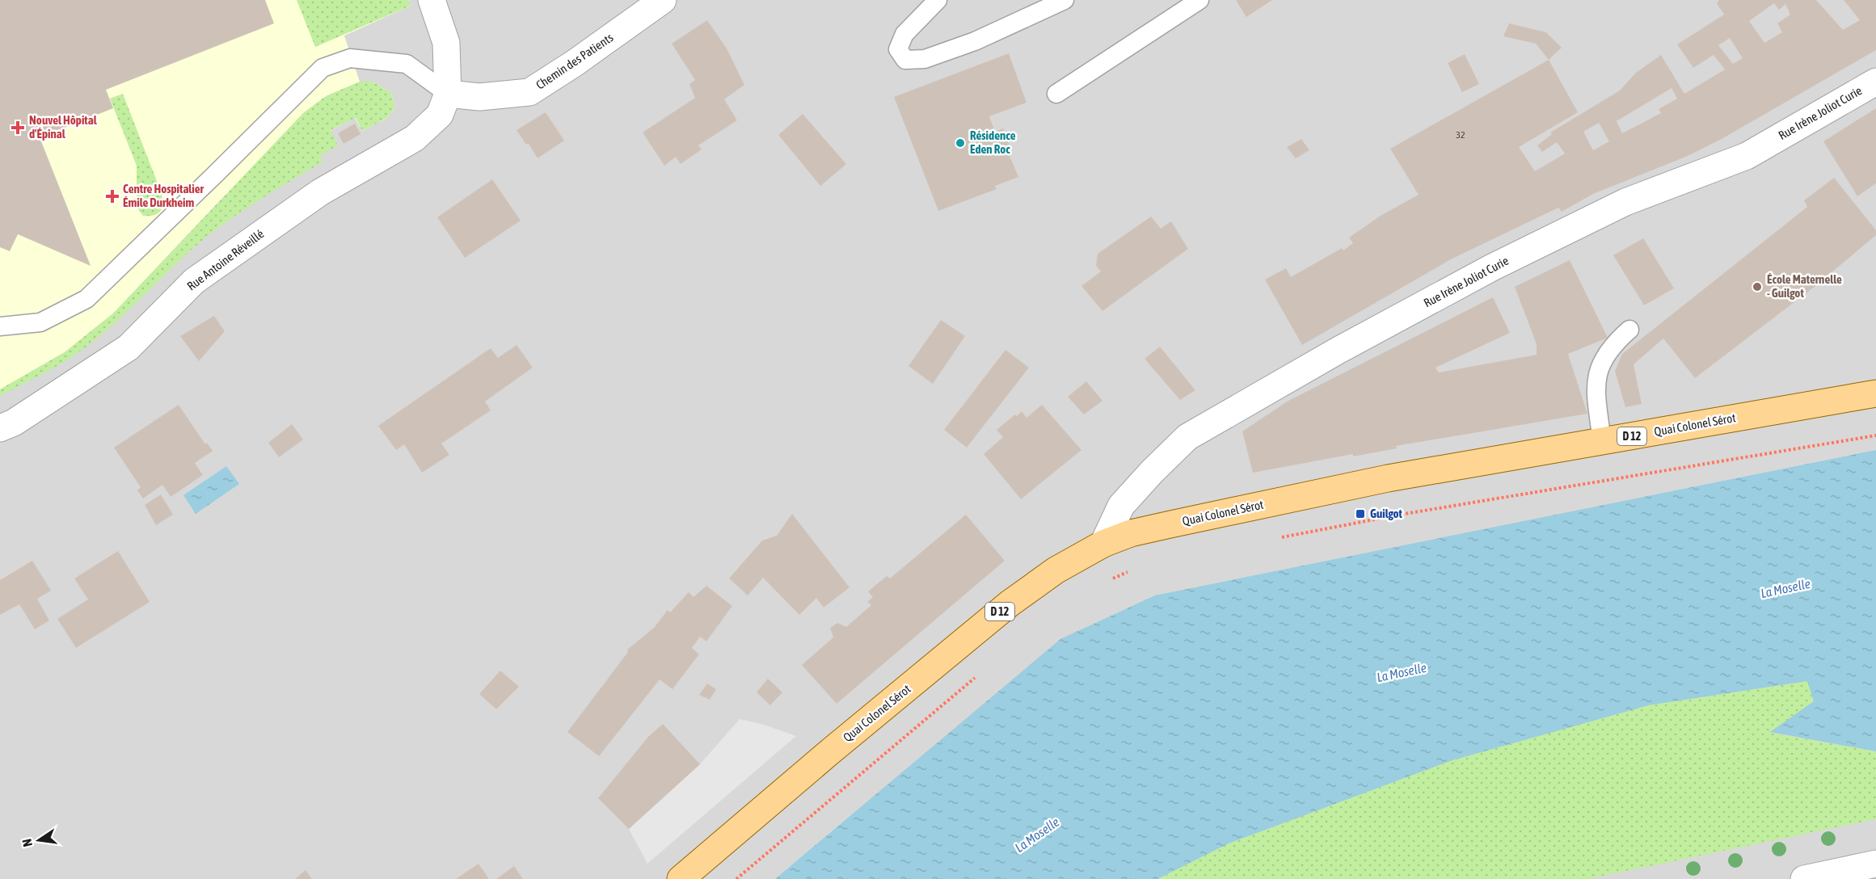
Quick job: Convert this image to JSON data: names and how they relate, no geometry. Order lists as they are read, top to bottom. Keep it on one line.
{"streets":{"main road":["Quai Colonel Sérot","D 12"],"street":["Chemin des Patients","Rue Irène Joliot Curie","Rue Antoine Réveillé"]},"crossings":[["Chemin des Patients","Rue Antoine Réveillé"],["Rue Irène Joliot Curie","Quai Colonel Sérot"]],"water":["La Moselle"],"places":{"health":["Nouvel Hôpital d'Épinal","Centre Hospitalier Émile Durkheim"],"other":["Résidence Eden Roc","École Maternelle - Guilgot"],"transit":["Guilgot"]},"house_numbers":["32"],"north":"left"}
